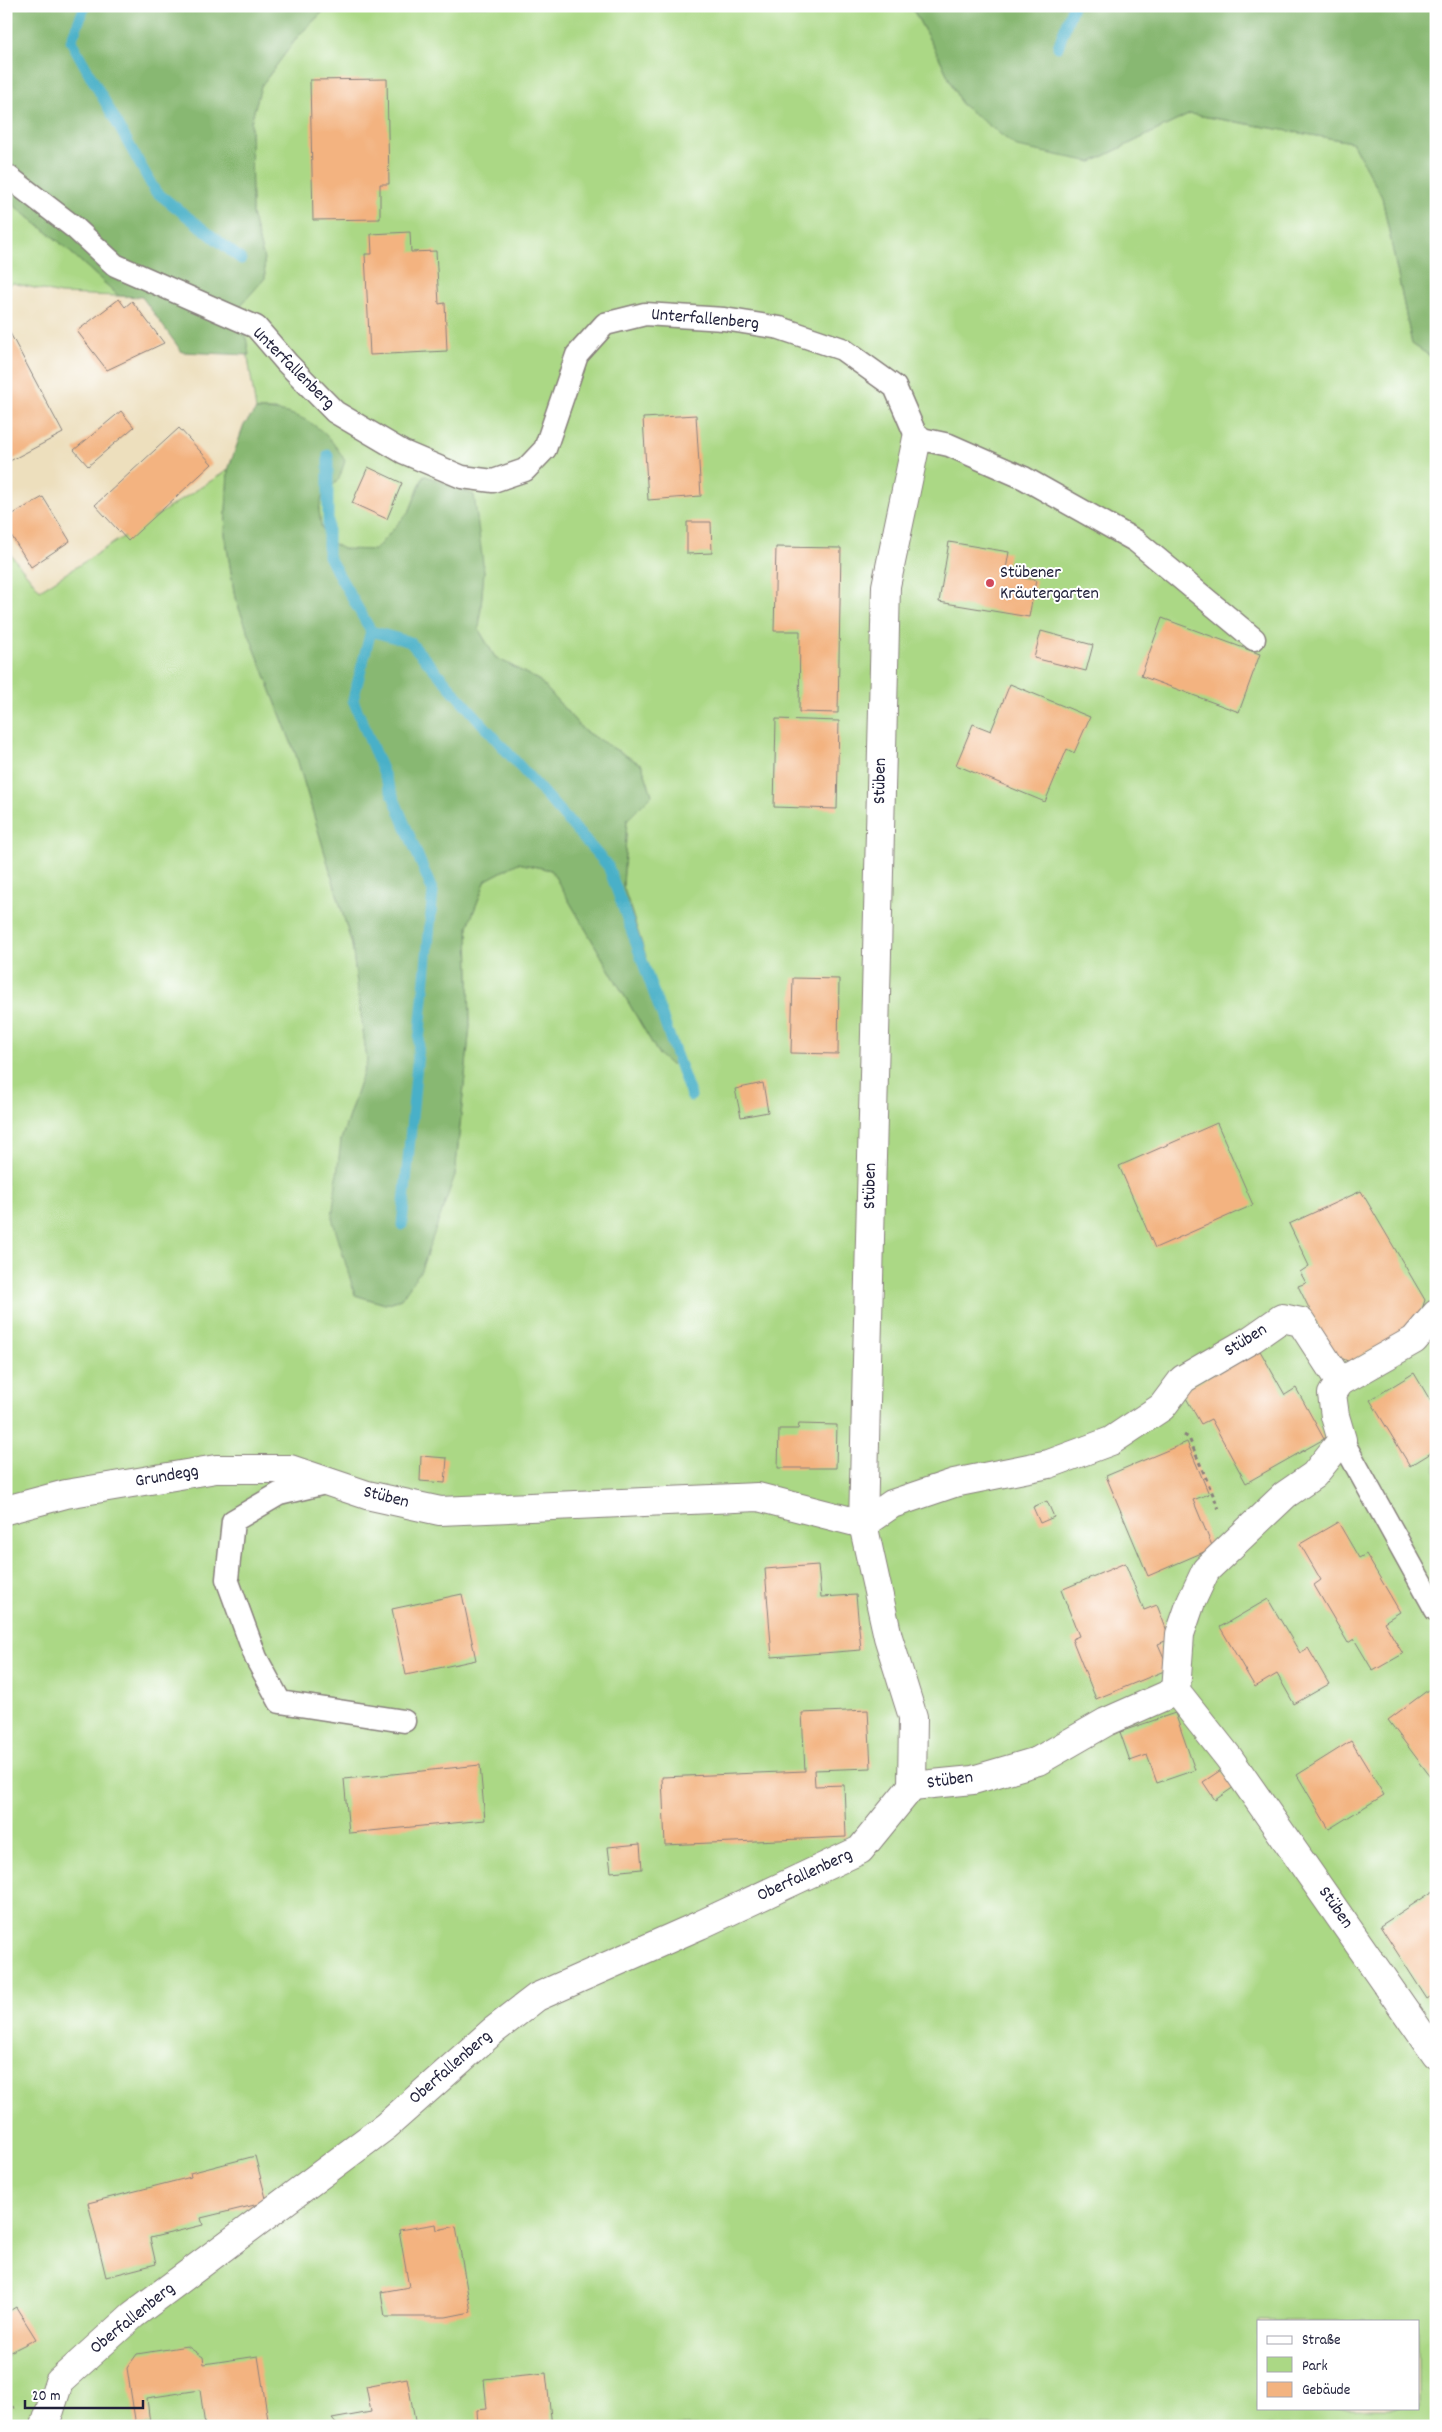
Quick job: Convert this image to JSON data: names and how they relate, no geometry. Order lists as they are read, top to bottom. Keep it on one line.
{"streets":{"street":["Stüben","Grundegg","Oberfallenberg"],"lane":["Unterfallenberg"]},"crossings":[["Unterfallenberg","Stüben"],["Stüben","Grundegg"],["Stüben","Oberfallenberg"]],"places":["Stübener Kräutergarten"],"legend":["Straße","Park","Gebäude"],"scale_bar":"20 m"}
